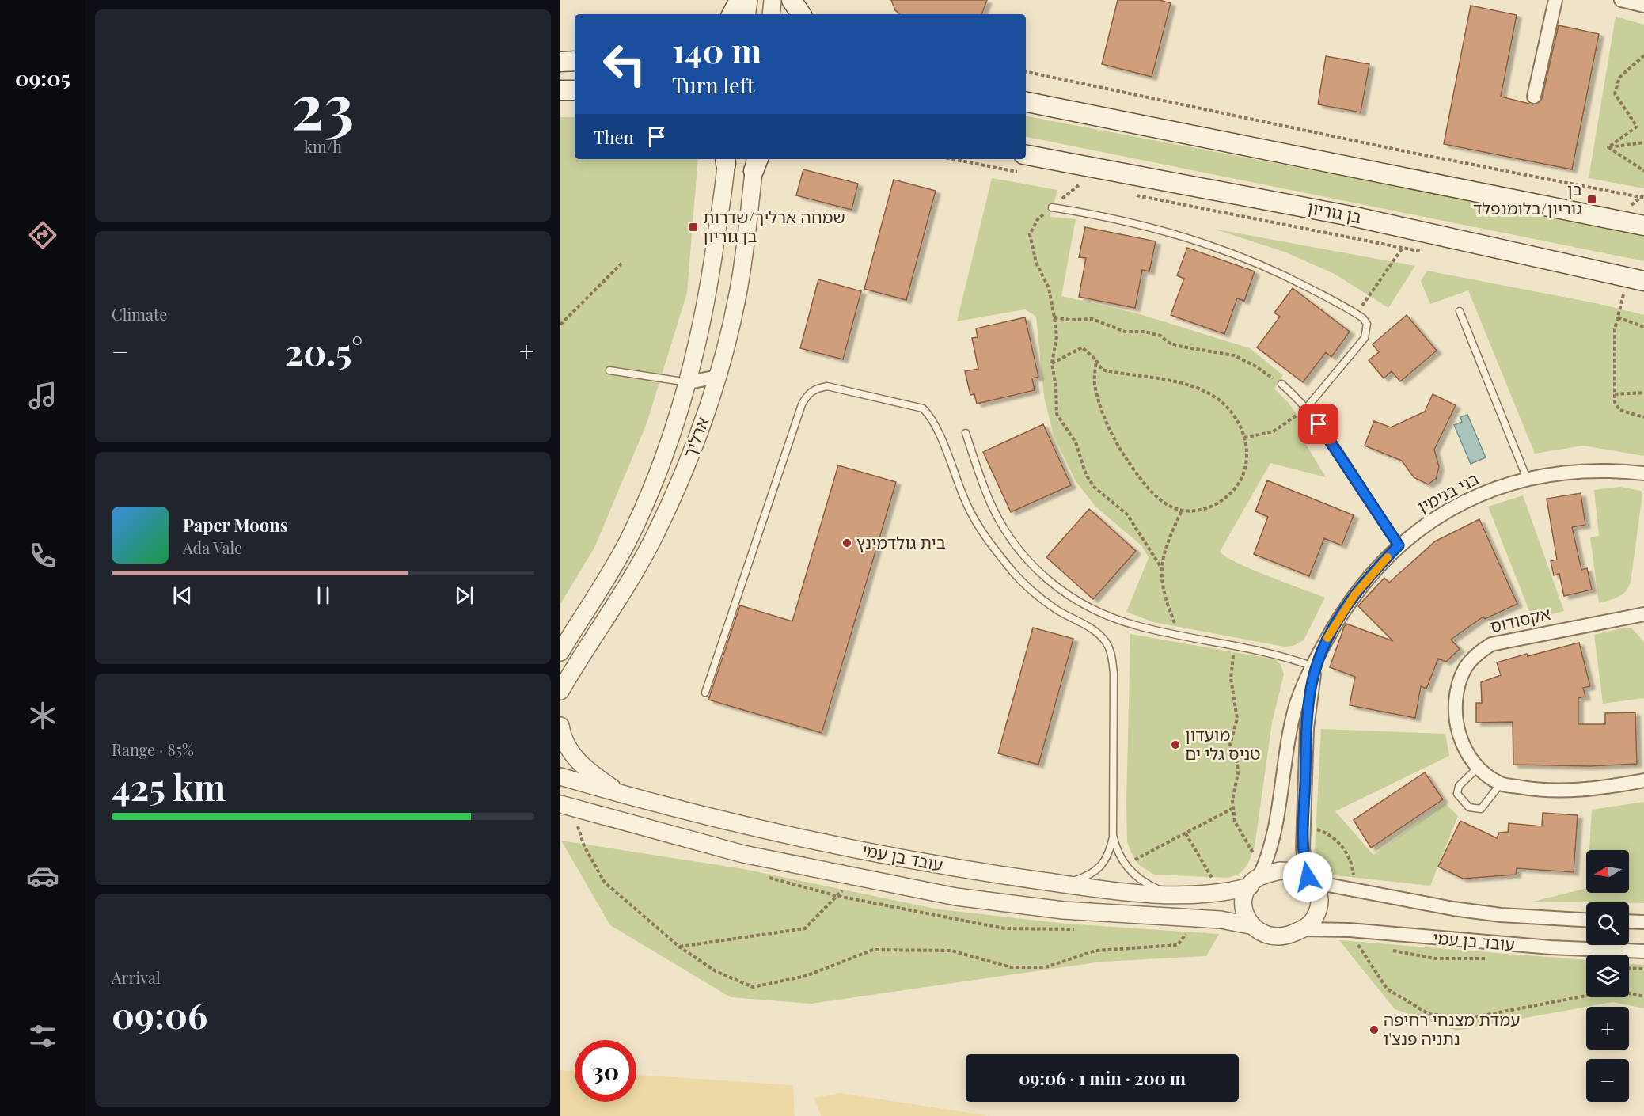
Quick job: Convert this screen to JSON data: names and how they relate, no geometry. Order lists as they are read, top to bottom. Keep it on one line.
{"streets":{"main road":["בן גוריון"],"street":["ארליך","בני בנימין","אקסודוס","עובד בן עמי"]},"crossings":[["בני בנימין","עובד בן עמי"]],"places":{"transit":["בן גוריון/בלומנפלד","שמחה ארליך/שדרות בן גוריון"],"other":["בית גולדמינץ","מועדון טניס גלי ים","עמדת מצנחי רחיפה נתניה פנצ'ו"]},"north":"left","page":{"tabs":"09:05","tile":[["23","km/h"],"Climate",["Range · 85%","425 km"],["Arrival","09:06"]],"turn":["140 m","Turn left"],"then":"Then","heat":["−","20.5°","+"],"song":["Paper Moons","Ada Vale"],"map_buttons":["+","−"],"limit":"30","trip":"09:06 · 1 min · 200 m"}}
